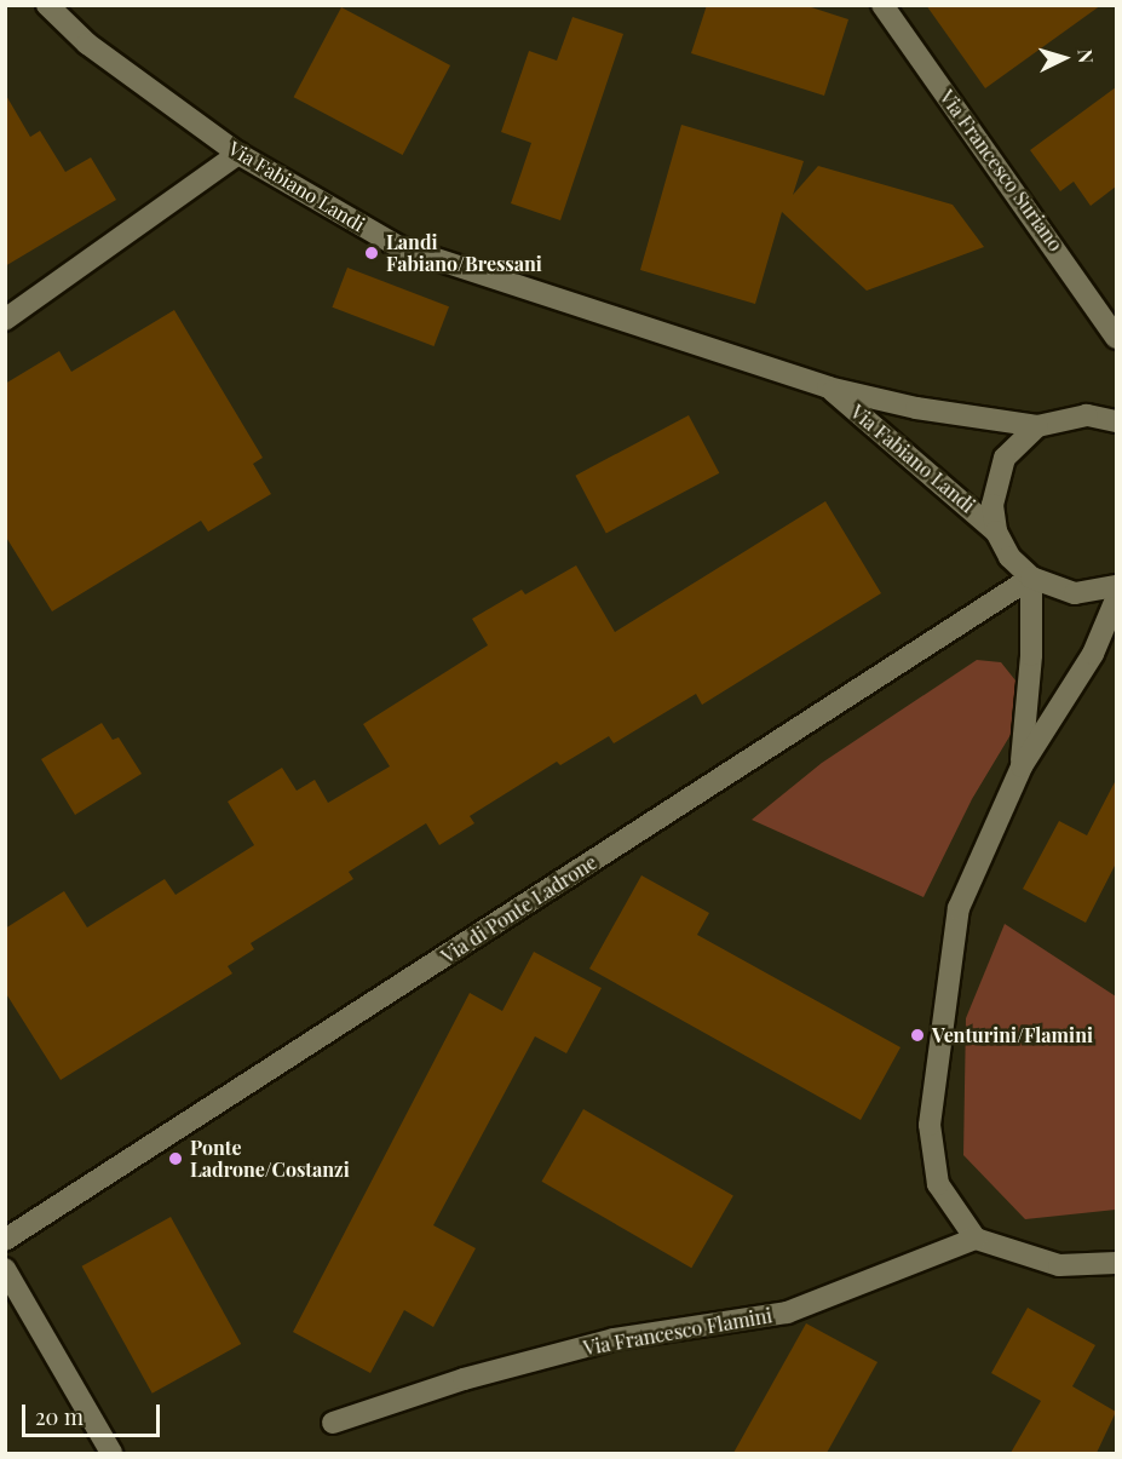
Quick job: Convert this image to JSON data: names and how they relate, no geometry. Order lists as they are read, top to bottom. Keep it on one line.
{"streets":{"street":["Via Francesco Suriano","Via Fabiano Landi","Via di Ponte Ladrone","Via Francesco Flamini"]},"places":["Landi Fabiano/Bressani","Venturini/Flamini","Ponte Ladrone/Costanzi"],"scale_bar":"20 m","north":"right"}
